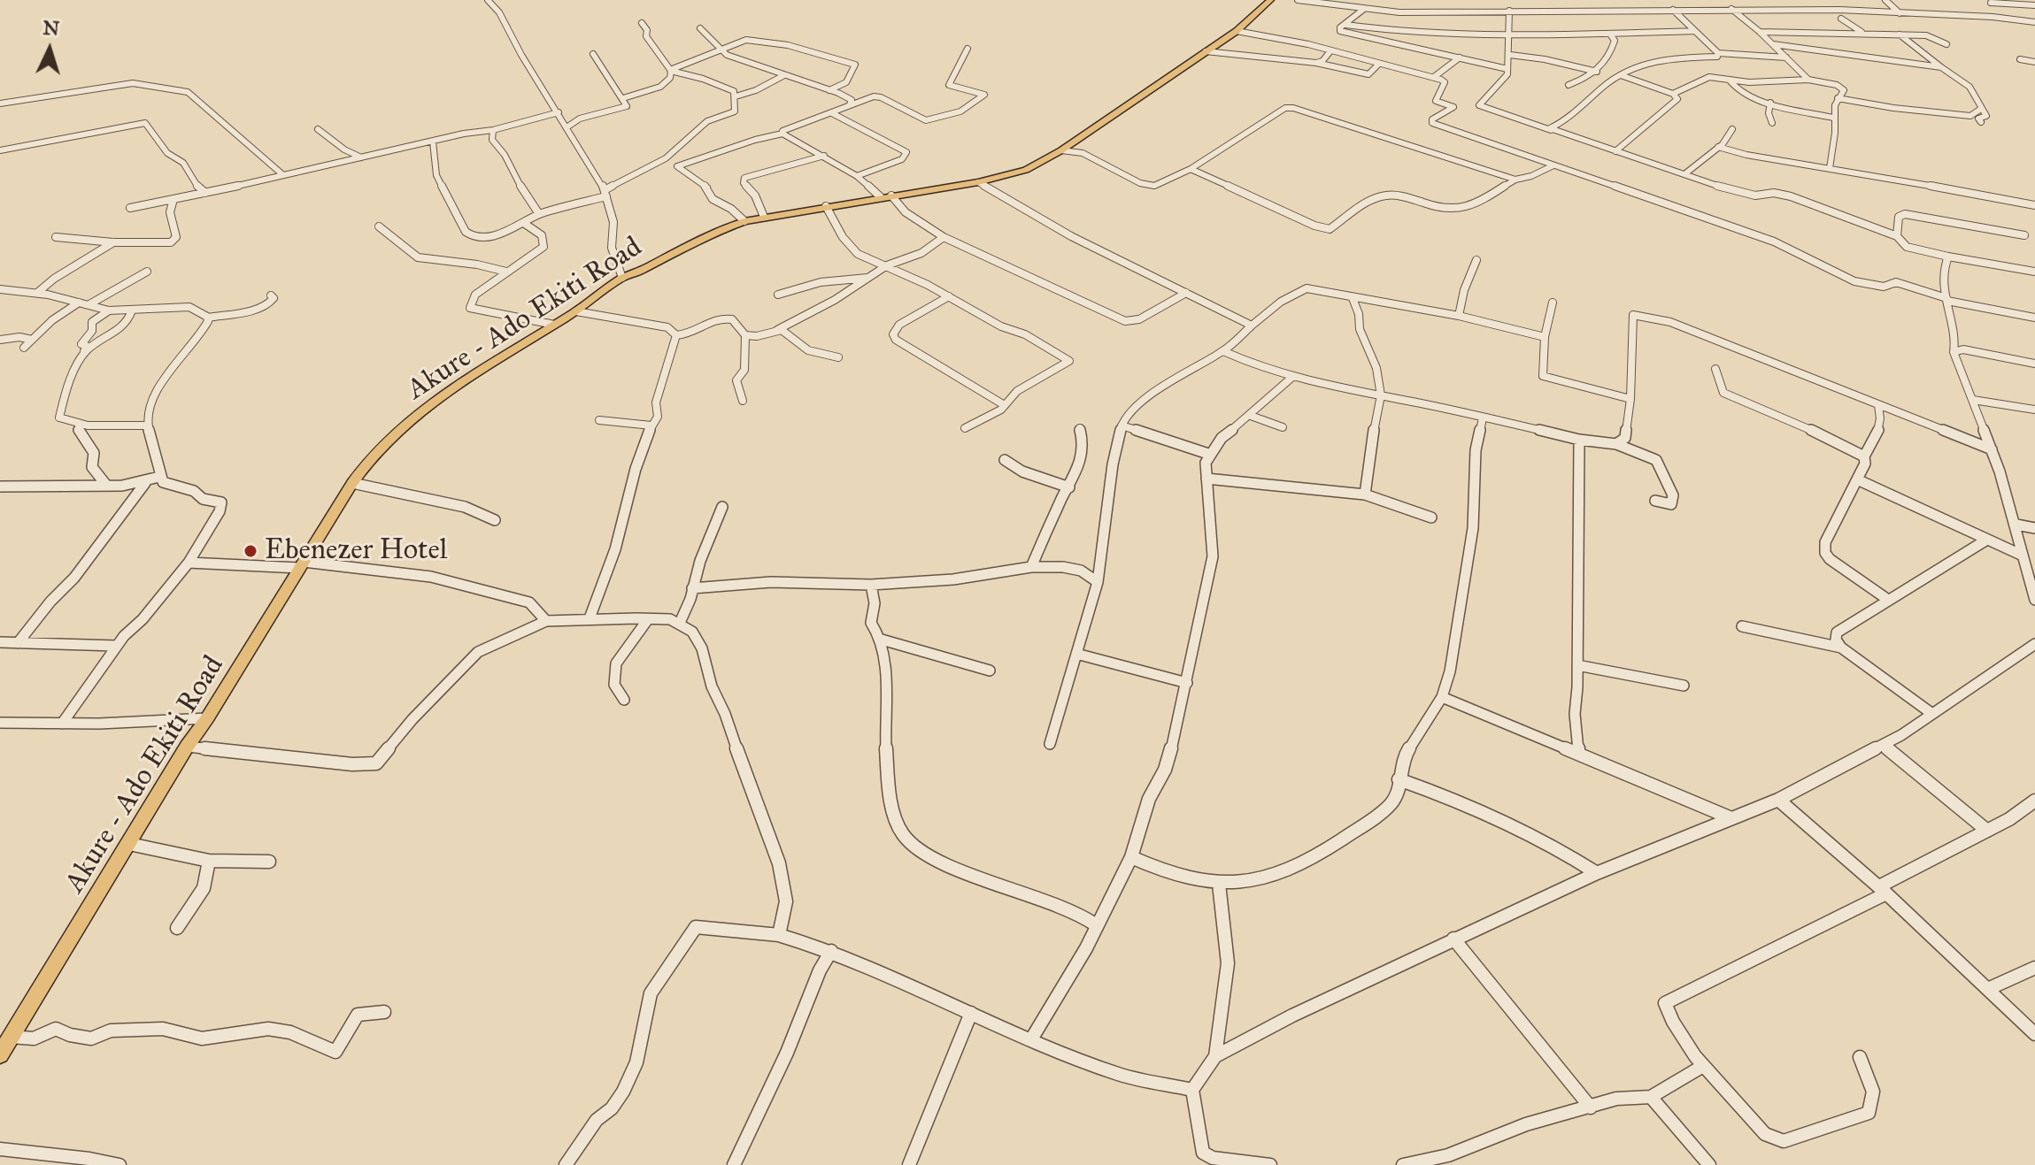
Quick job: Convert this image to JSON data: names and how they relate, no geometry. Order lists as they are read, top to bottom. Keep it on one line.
{"streets":{"main road":["Akure - Ado Ekiti Road"]},"places":["Ebenezer Hotel"],"north":"top"}
